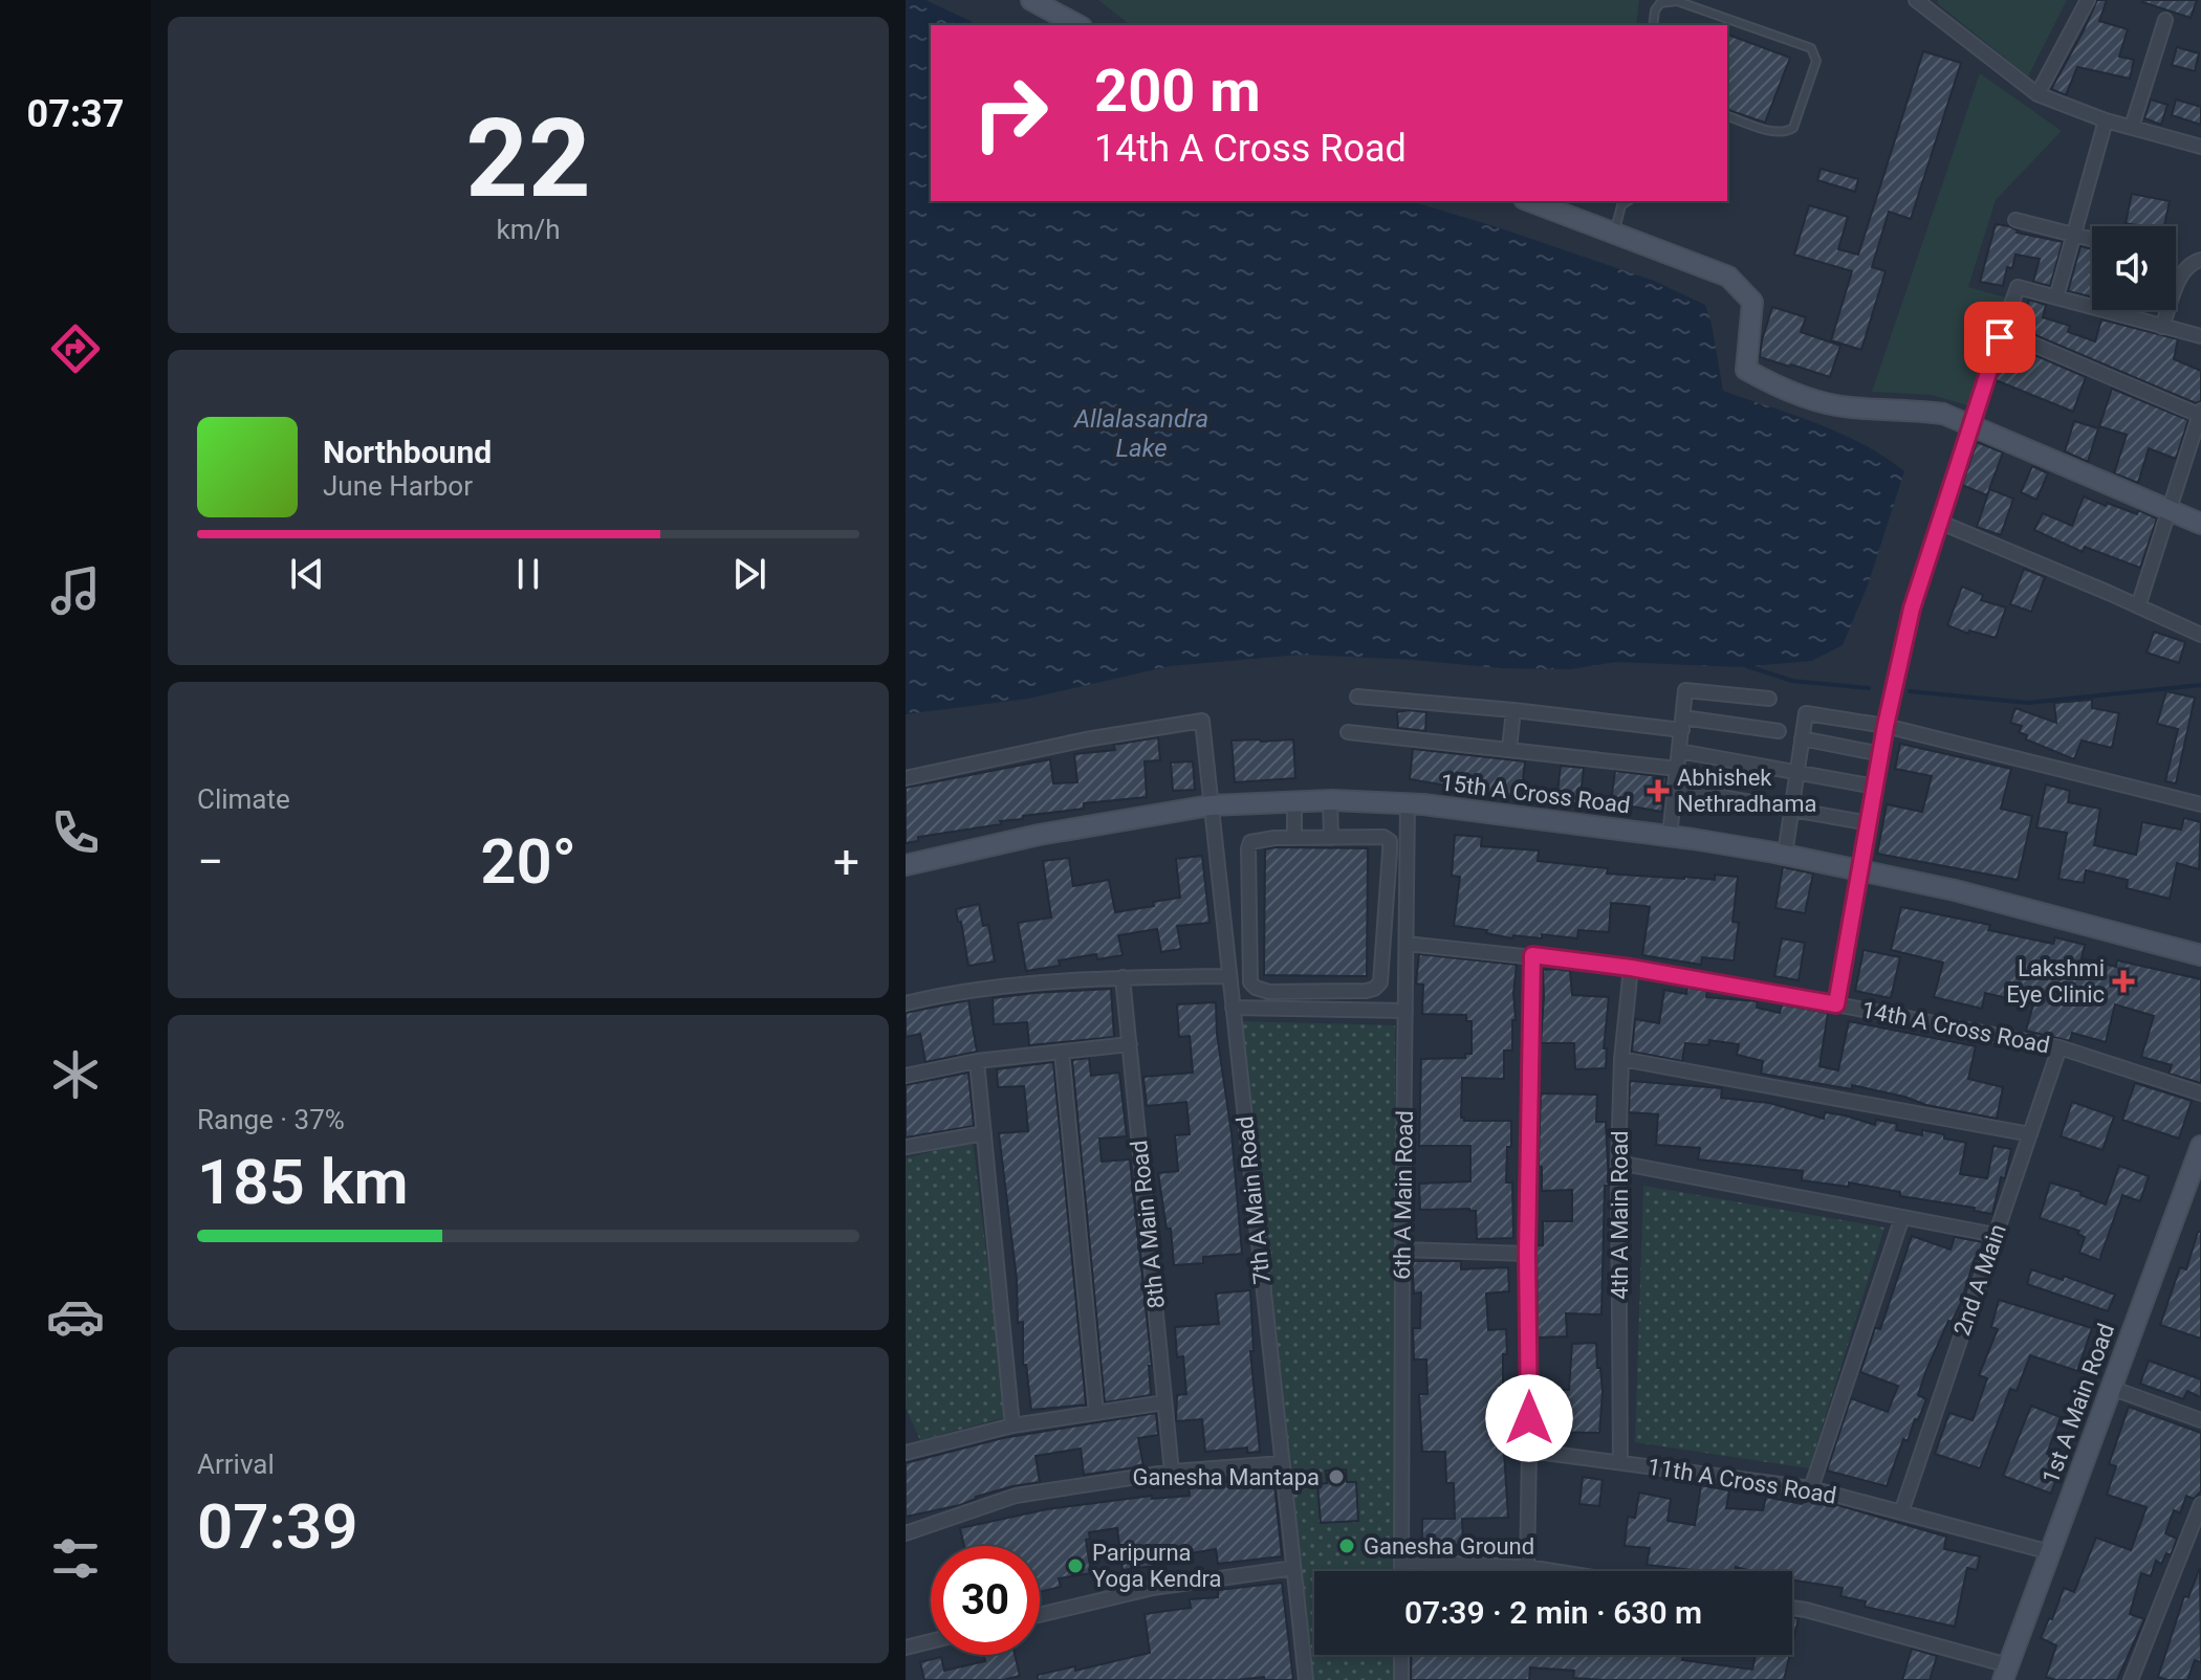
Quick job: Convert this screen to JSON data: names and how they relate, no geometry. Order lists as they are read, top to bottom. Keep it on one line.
{"streets":{"street":["15th A Cross Road","14th A Cross Road","6th A Main Road","7th A Main Road","4th A Main Road","8th A Main Road","2nd A Main","1st A Main Road","11th A Cross Road"]},"crossings":[["15th A Cross Road","6th A Main Road"],["15th A Cross Road","7th A Main Road"],["14th A Cross Road","6th A Main Road"],["14th A Cross Road","4th A Main Road"],["14th A Cross Road","2nd A Main"],["4th A Main Road","11th A Cross Road"],["2nd A Main","11th A Cross Road"],["1st A Main Road","11th A Cross Road"]],"water":["Allalasandra Lake"],"places":{"health":["Abhishek Nethradhama","Lakshmi Eye Clinic"],"other":["Ganesha Mantapa","Ganesha Ground","Paripurna Yoga Kendra"]},"page":{"tabs":"07:37","tile":[["22","km/h"],"Climate",["Range · 37%","185 km"],["Arrival","07:39"]],"turn":["200 m","14th A Cross Road"],"song":["Northbound","June Harbor"],"heat":["−","20°","+"],"limit":"30","trip":"07:39 · 2 min · 630 m"}}
